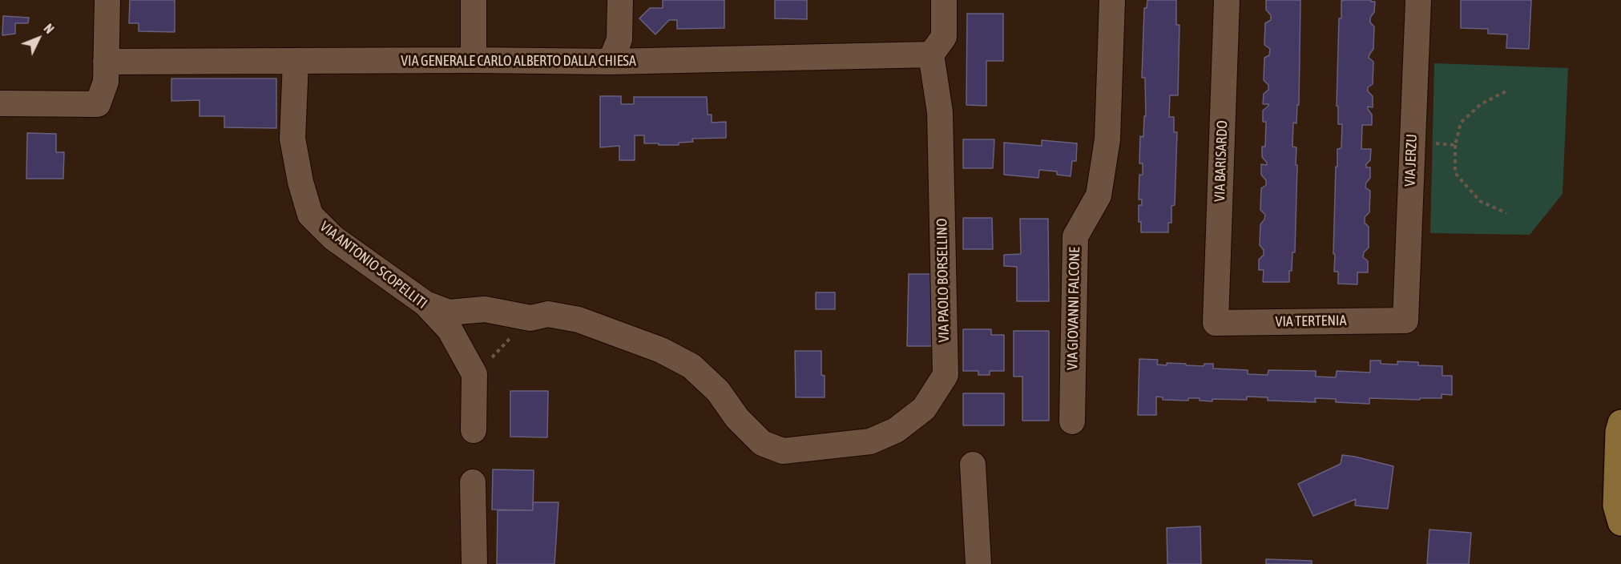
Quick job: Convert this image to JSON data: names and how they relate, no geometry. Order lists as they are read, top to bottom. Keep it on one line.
{"streets":{"street":["VIA GENERALE CARLO ALBERTO DALLA CHIESA","VIA JERZU","VIA BARISARDO","VIA ANTONIO SCOPELLITI","VIA PAOLO BORSELLINO","VIA GIOVANNI FALCONE","VIA TERTENIA"]},"crossings":[["VIA GENERALE CARLO ALBERTO DALLA CHIESA","VIA ANTONIO SCOPELLITI"],["VIA GENERALE CARLO ALBERTO DALLA CHIESA","VIA PAOLO BORSELLINO"],["VIA JERZU","VIA TERTENIA"],["VIA BARISARDO","VIA TERTENIA"]],"north":"top right"}
